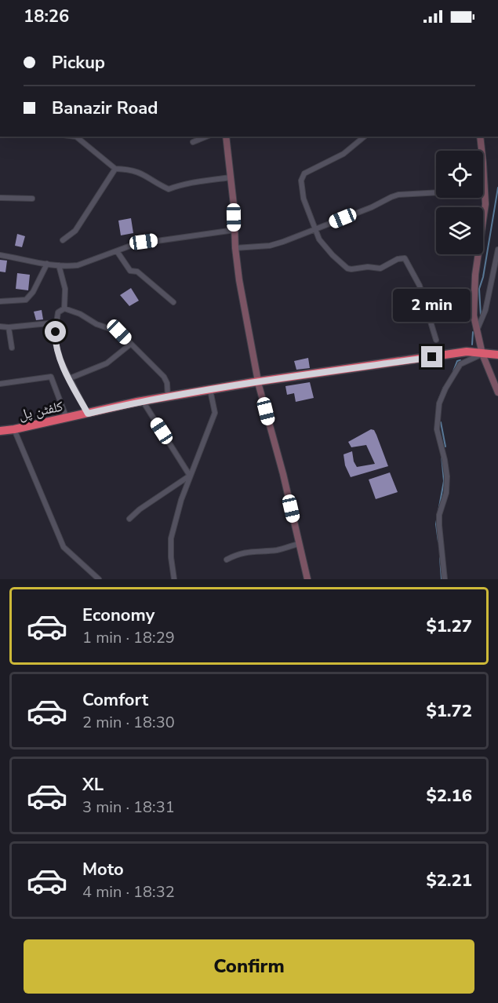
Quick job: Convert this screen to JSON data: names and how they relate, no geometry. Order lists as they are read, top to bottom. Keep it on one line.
{"streets":{"highway":["کلفٹن پل"]},"page":{"status":"18:26","banner":["Pickup","Banazir Road"],"bubble":"2 min","list":[{"name":"Economy","note":"1 min · 18:29","value":"$1.27"},{"name":"Comfort","note":"2 min · 18:30","value":"$1.72"},{"name":"XL","note":"3 min · 18:31","value":"$2.16"},{"name":"Moto","note":"4 min · 18:32","value":"$2.21"}],"buttons":"Confirm"}}
